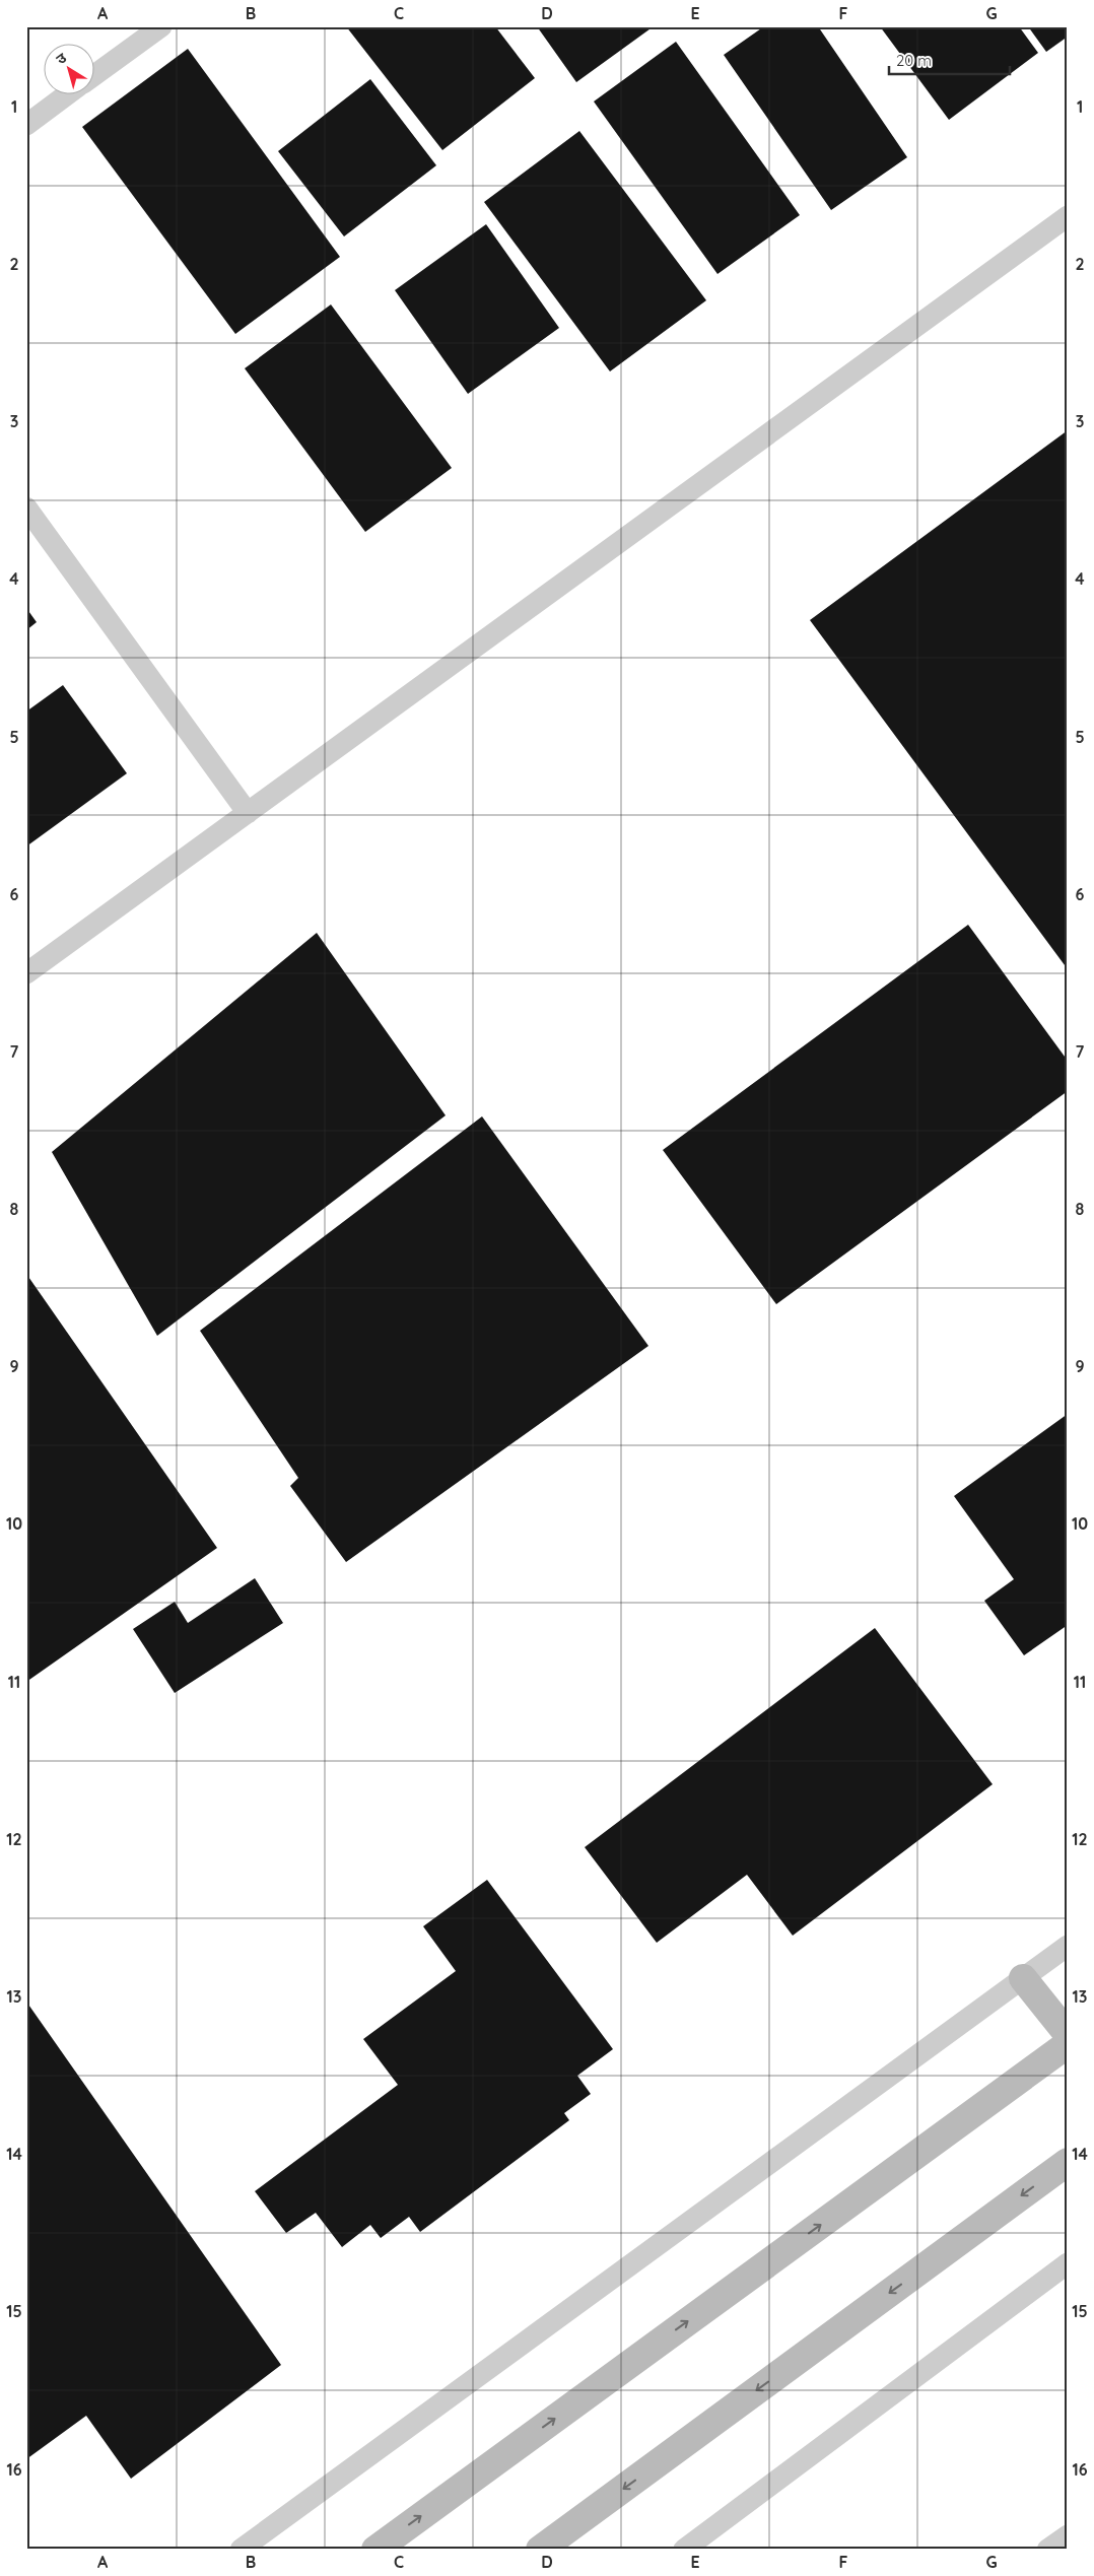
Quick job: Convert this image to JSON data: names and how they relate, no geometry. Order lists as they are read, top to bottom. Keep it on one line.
{"scale_bar":"20 m","north":"top left","grid":{"columns":["A","B","C","D","E","F","G"],"rows":["1","2","3","4","5","6","7","8","9","10","11","12","13","14","15","16"]}}
